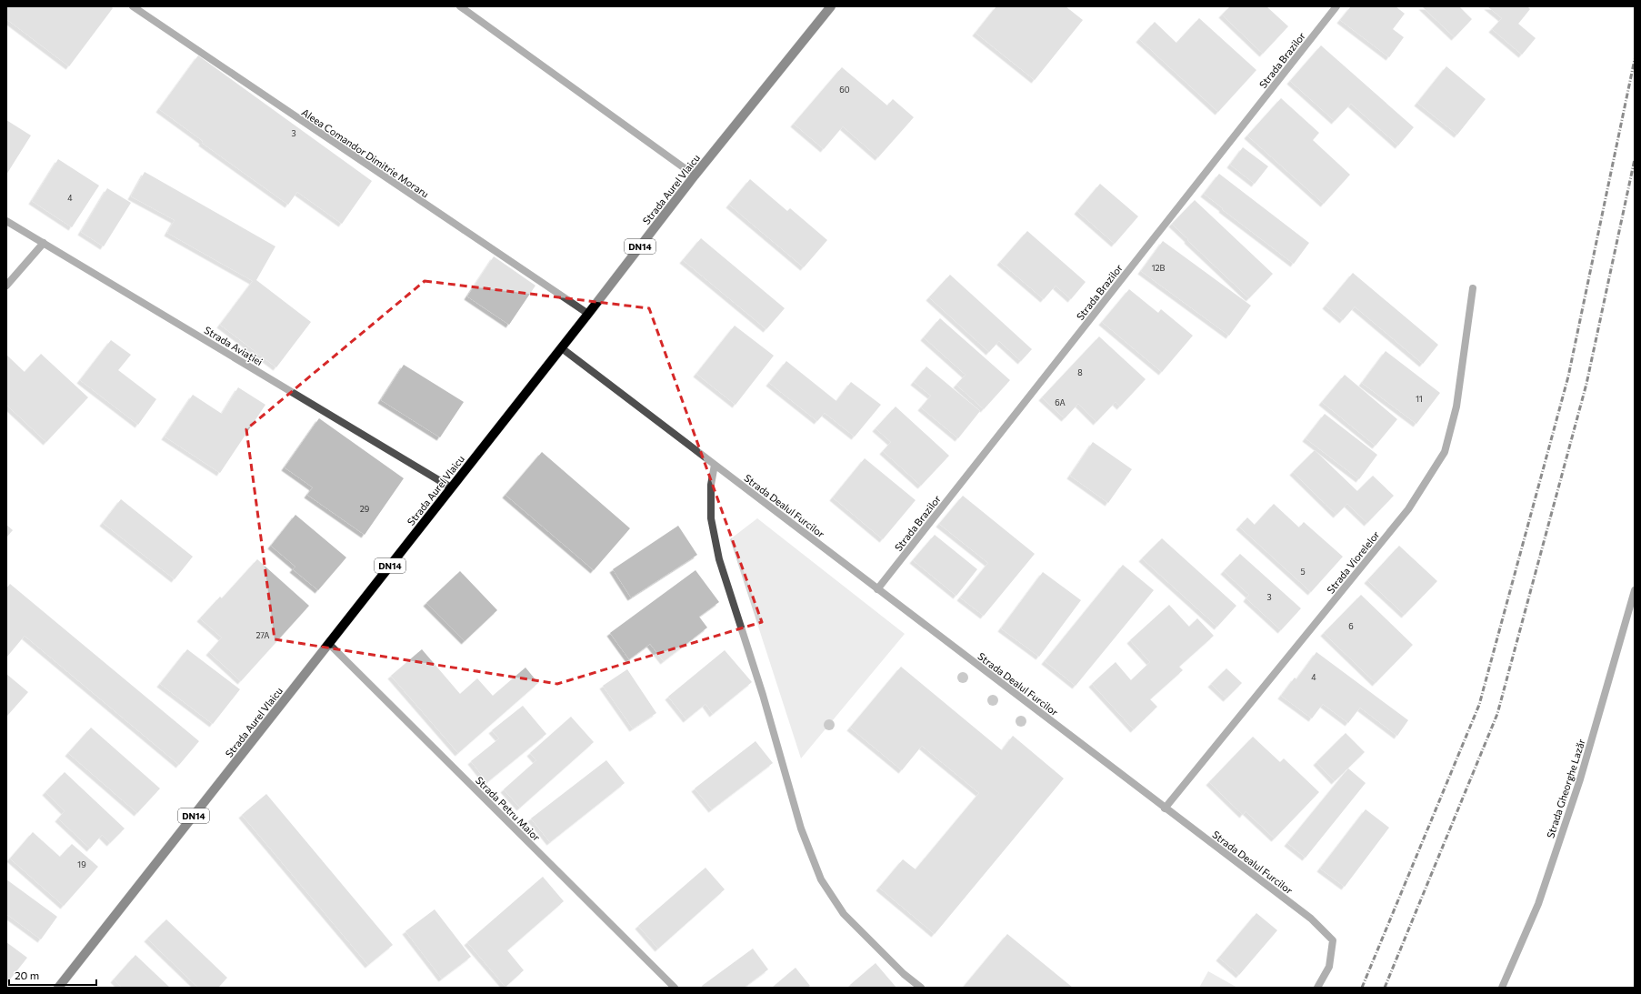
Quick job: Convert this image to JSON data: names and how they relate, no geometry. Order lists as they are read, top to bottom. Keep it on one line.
{"streets":{"main road":["Strada Aurel Vlaicu","DN14"],"street":["Strada Brazilor","Aleea Comandor Dimitrie Moraru","Strada Aviației","Strada Dealul Furcilor","Strada Viorelelor","Strada Gheorghe Lazăr","Strada Petru Maior"]},"crossings":[["Strada Brazilor","Strada Dealul Furcilor"],["Aleea Comandor Dimitrie Moraru","Strada Aurel Vlaicu"],["Strada Aurel Vlaicu","Strada Aviației"],["Strada Aurel Vlaicu","Strada Dealul Furcilor"],["Strada Aurel Vlaicu","Strada Petru Maior"],["Strada Dealul Furcilor","Strada Viorelelor"]],"house_numbers":["60","3","4","12B","8","11","6A","29","5","3","6","27A","4","19"],"scale_bar":"20 m"}
